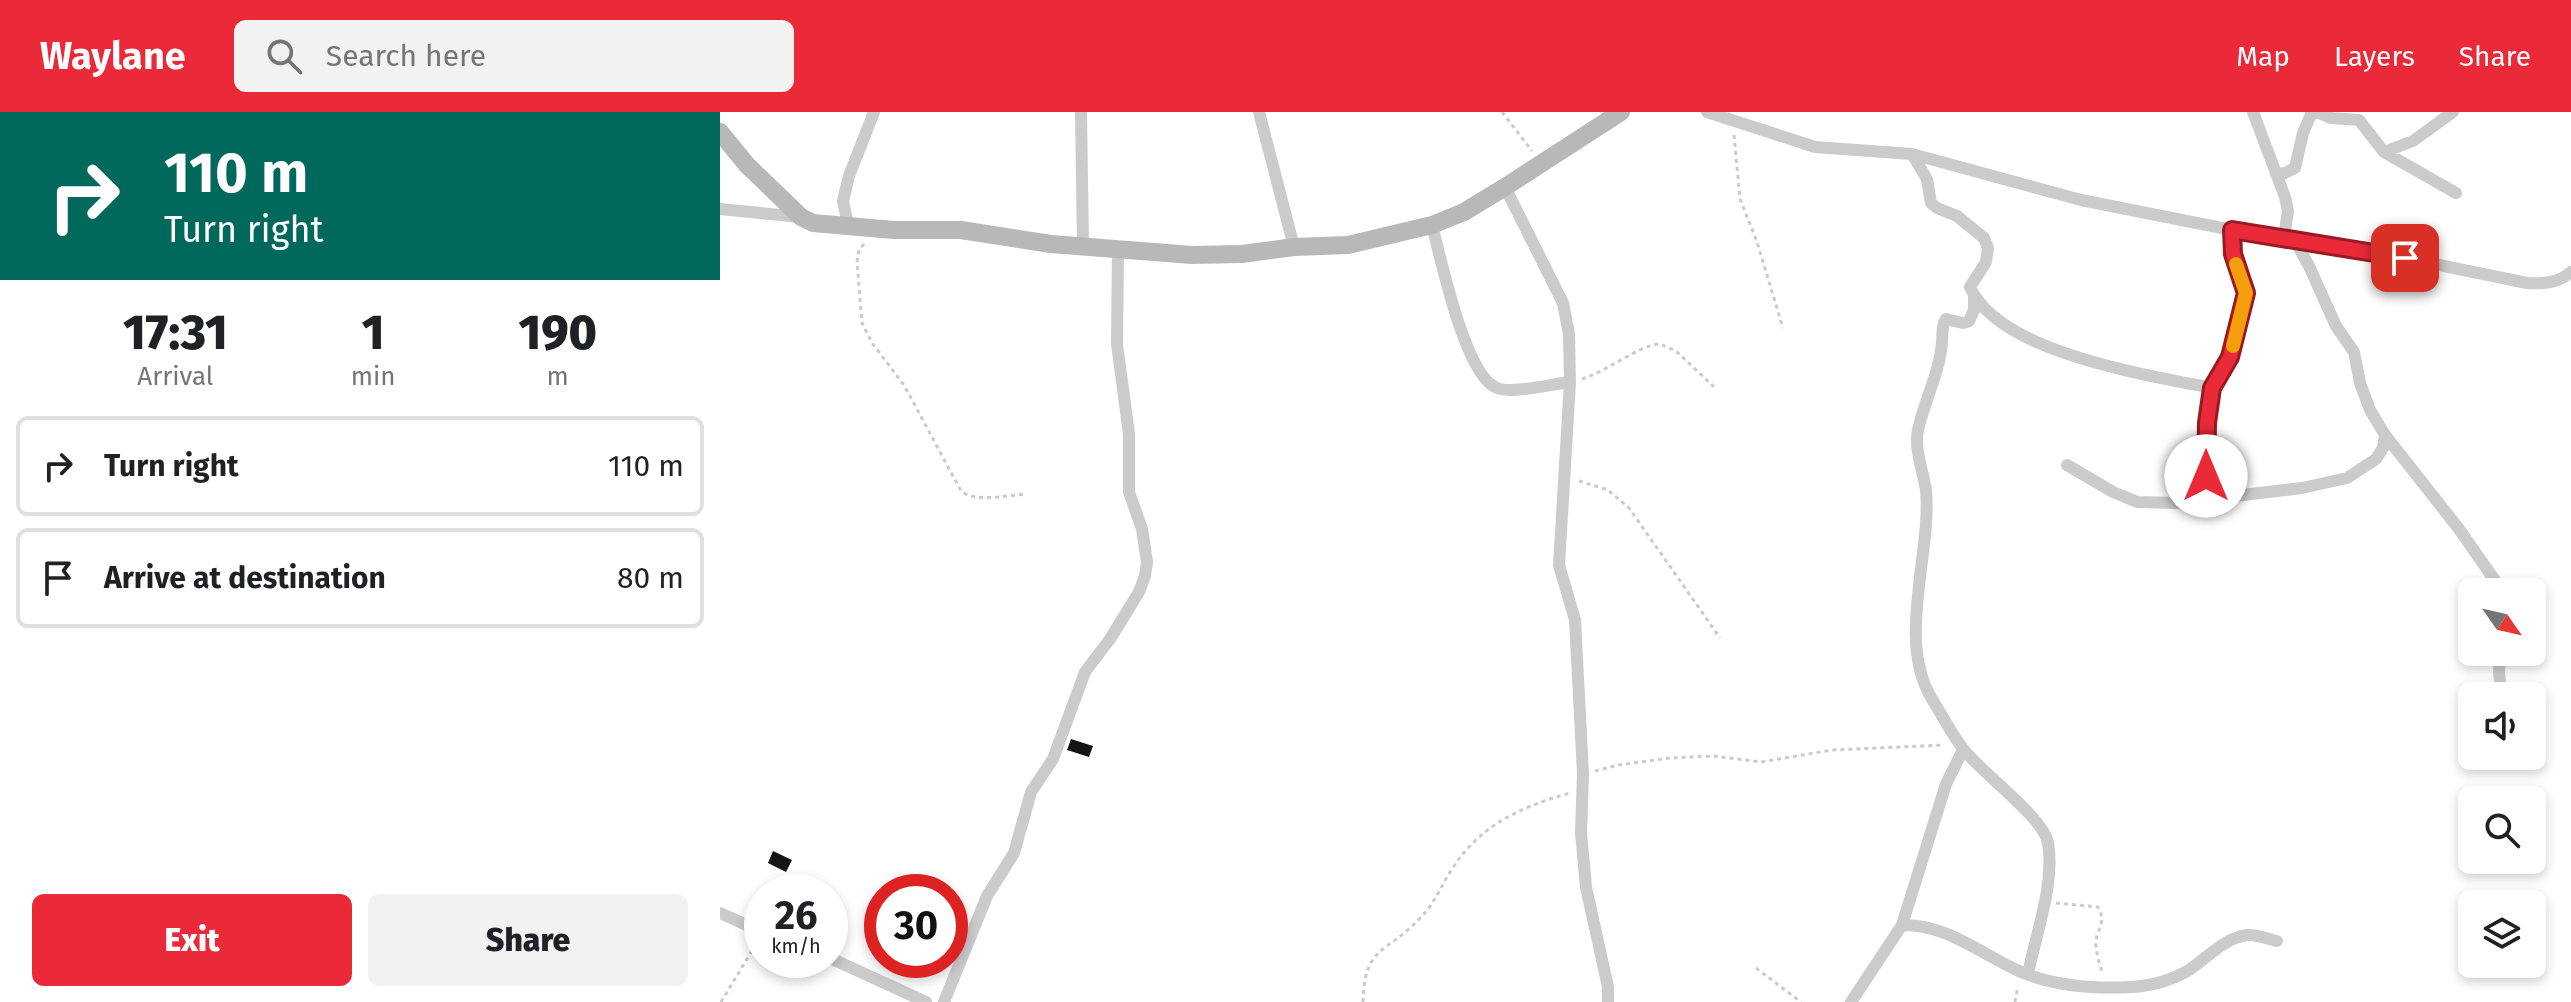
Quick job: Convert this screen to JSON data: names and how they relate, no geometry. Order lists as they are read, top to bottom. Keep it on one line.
{"north":"bottom right","page":{"header":"Waylane","search":"Search here","nav":["Map","Layers","Share"],"turn":["110 m","Turn right"],"eta":["17:31","Arrival","1","min","190","m"],"list":[{"name":"Turn right","value":"110 m"},{"name":"Arrive at destination","value":"80 m"}],"speed":"26 km/h","limit":"30","buttons":["Exit","Share"]}}
